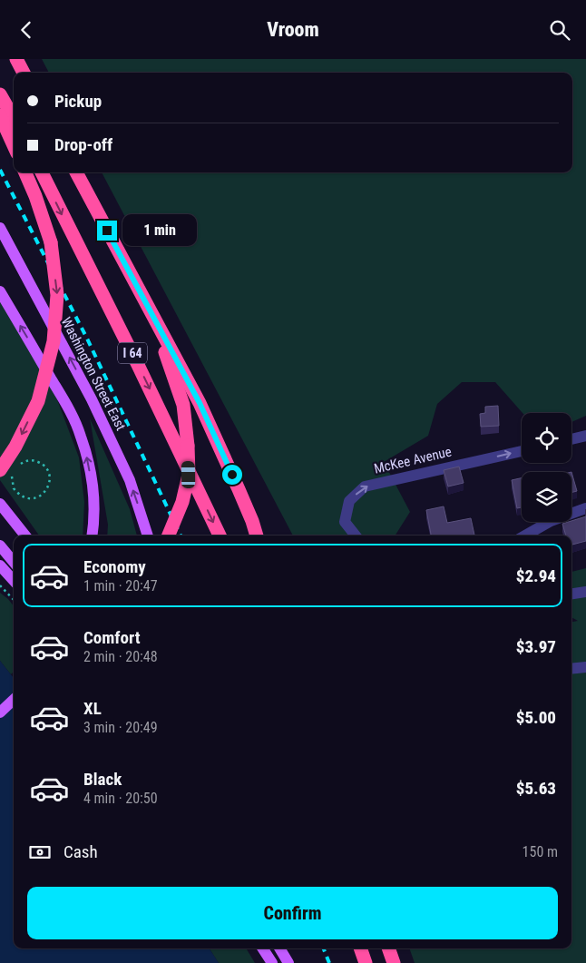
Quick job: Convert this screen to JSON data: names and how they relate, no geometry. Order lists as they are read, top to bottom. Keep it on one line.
{"streets":{"highway":["I 64"],"main road":["Washington Street East"],"street":["McKee Avenue"]},"one_way":["McKee Avenue"],"page":{"header":"Vroom","banner":["Pickup","Drop-off"],"bubble":"1 min","list":[{"name":"Economy","note":"1 min · 20:47","value":"$2.94"},{"name":"Comfort","note":"2 min · 20:48","value":"$3.97"},{"name":"XL","note":"3 min · 20:49","value":"$5.00"},{"name":"Black","note":"4 min · 20:50","value":"$5.63"}],"pay":["Cash","150 m"],"buttons":"Confirm"}}
